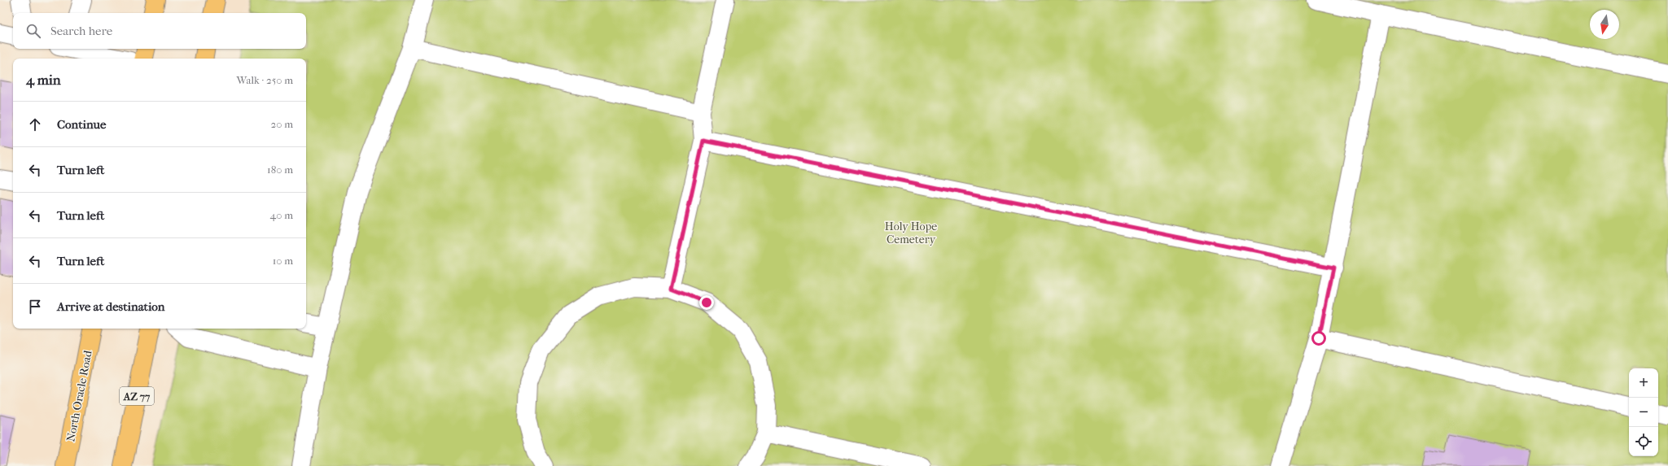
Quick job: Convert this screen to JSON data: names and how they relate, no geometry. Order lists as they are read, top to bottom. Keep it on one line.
{"streets":{"highway":["North Oracle Road","AZ 77"]},"parks":["Holy Hope Cemetery"],"north":"bottom","page":{"search":"Search here","heading":["4 min","Walk · 250 m"],"list":[["Continue","20 m"],["Turn left","180 m"],["Turn left","40 m"],["Turn left","10 m"],"Arrive at destination"],"map_buttons":["+","−"]}}
